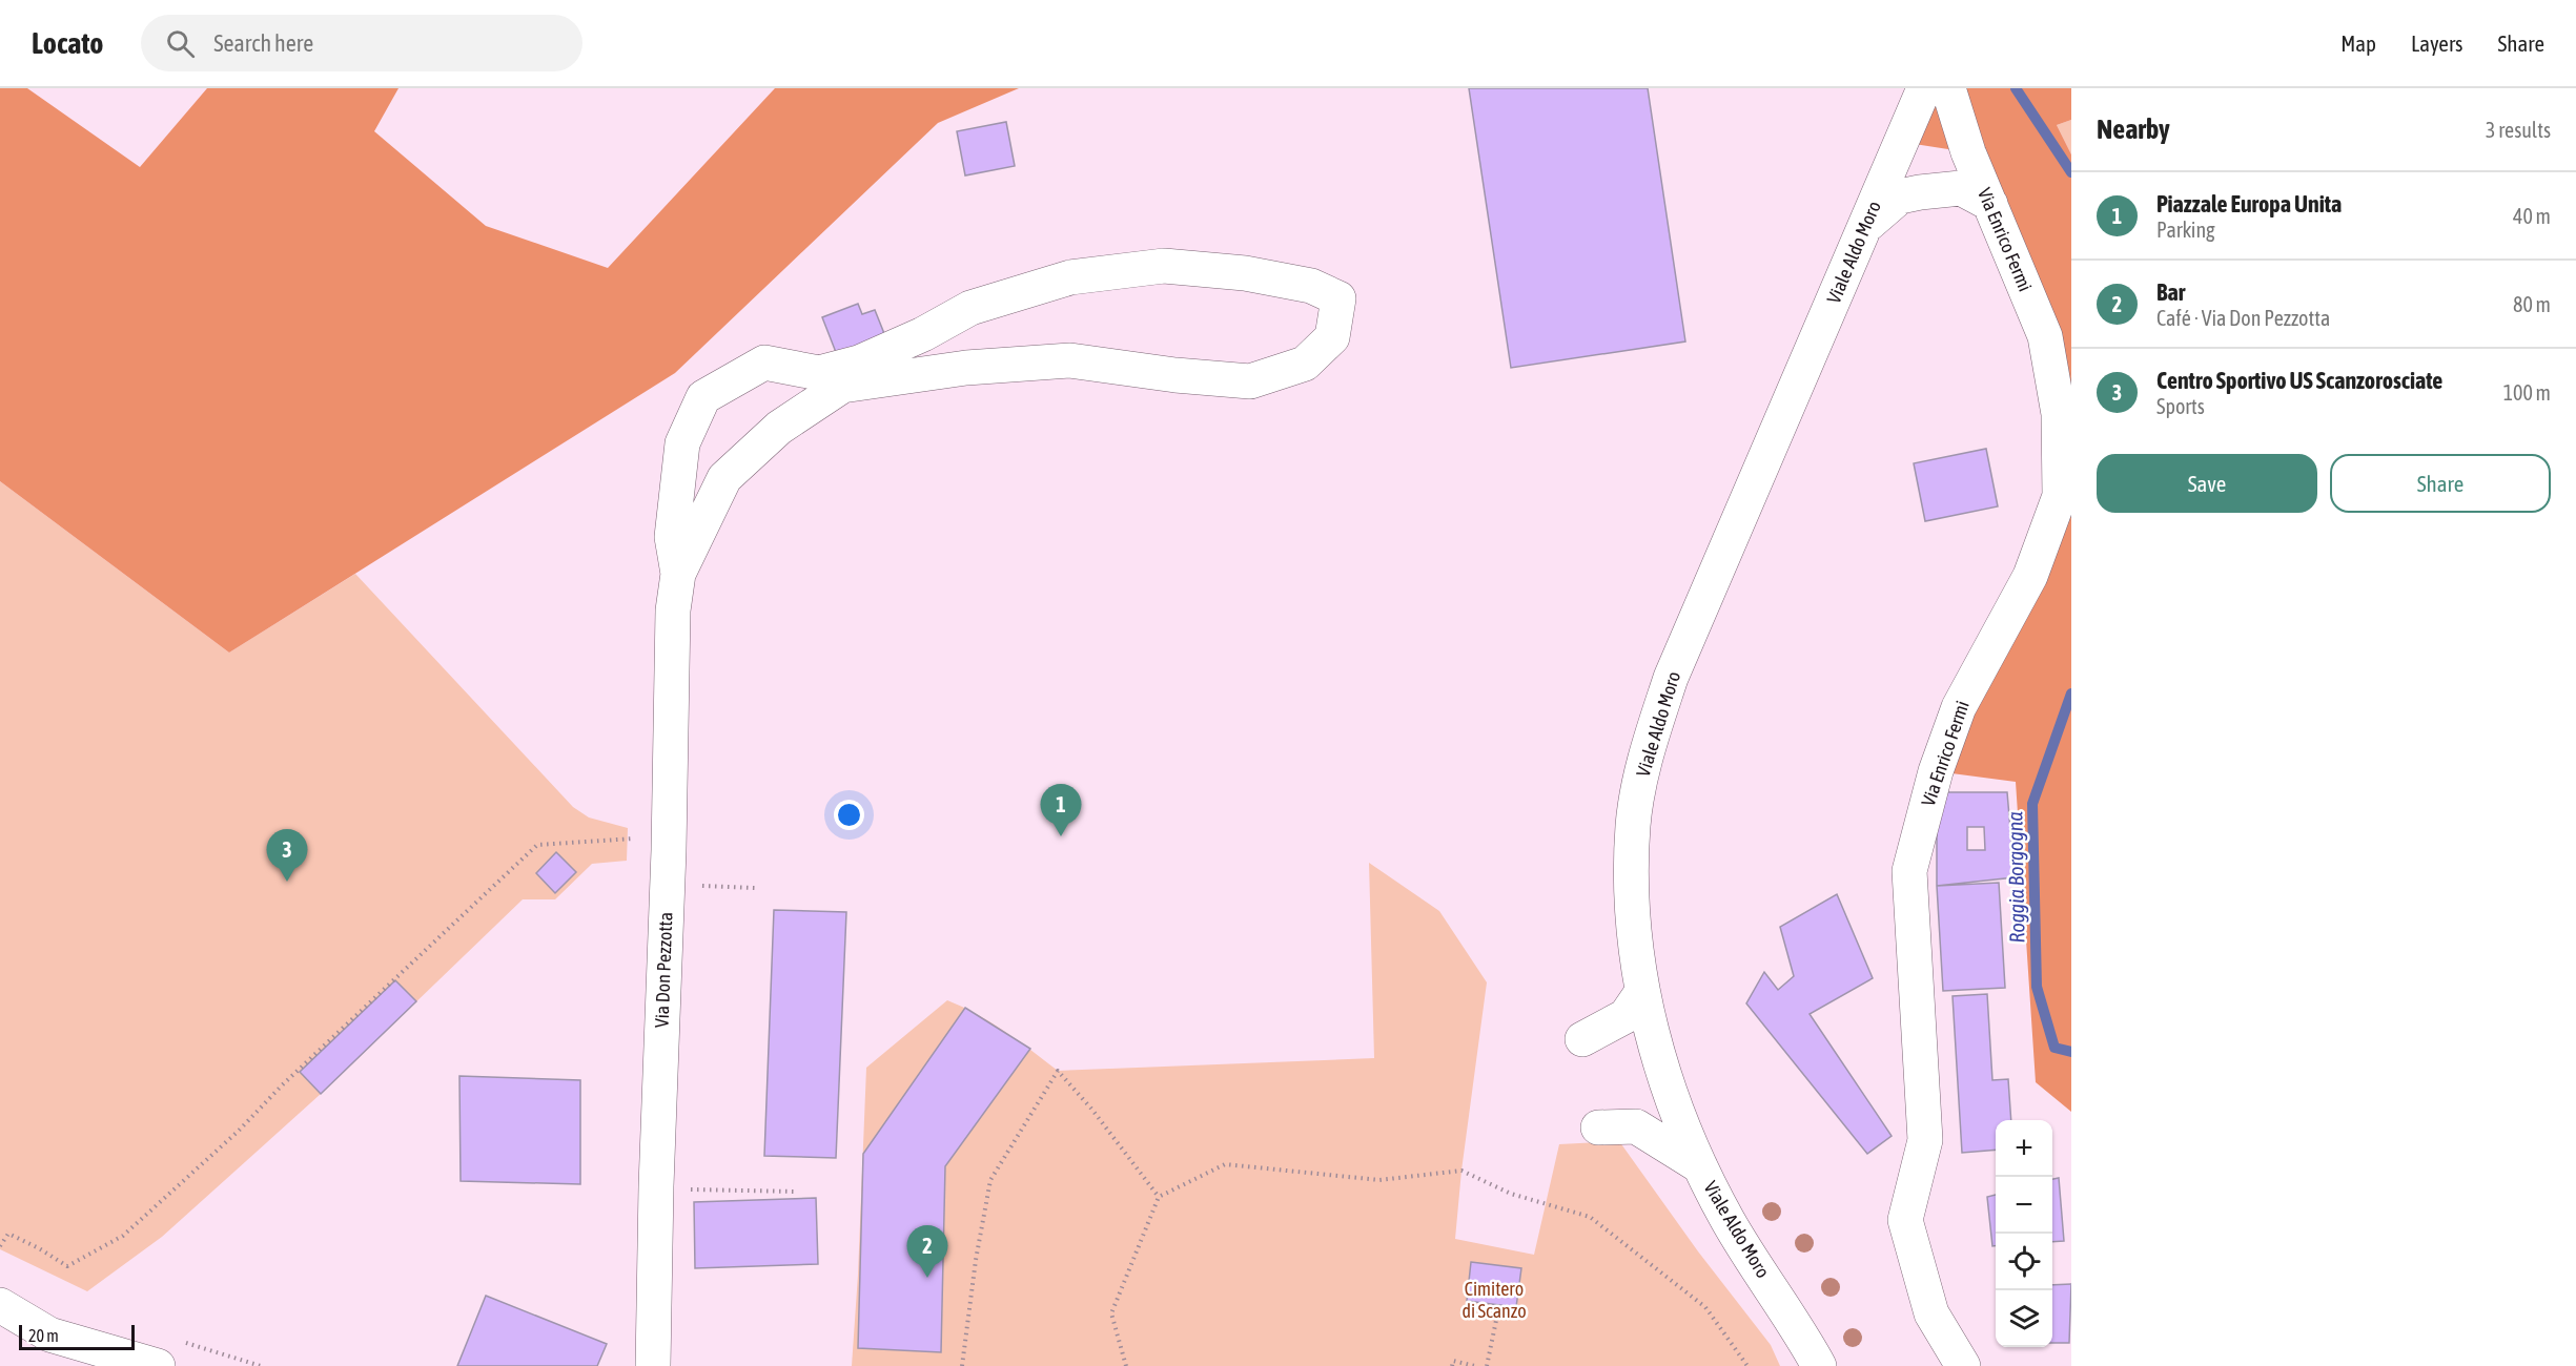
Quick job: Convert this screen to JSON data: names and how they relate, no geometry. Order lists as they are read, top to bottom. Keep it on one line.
{"streets":{"street":["Via Enrico Fermi","Viale Aldo Moro","Via Don Pezzotta"]},"water":["Roggia Borgogna"],"parks":["Cimitero di Scanzo"],"scale_bar":"20 m","page":{"header":"Locato","search":"Search here","nav":["Map","Layers","Share"],"heading":["Nearby","3 results"],"list":[{"mark":"1","name":"Piazzale Europa Unita","note":"Parking","value":"40 m"},{"mark":"2","name":"Bar","note":"Café · Via Don Pezzotta","value":"80 m"},{"mark":"3","name":"Centro Sportivo US Scanzorosciate","note":"Sports","value":"100 m"}],"buttons":["Save","Share"],"pins":["1","3","2"],"map_buttons":["+","−"],"scale":"20 m"}}
